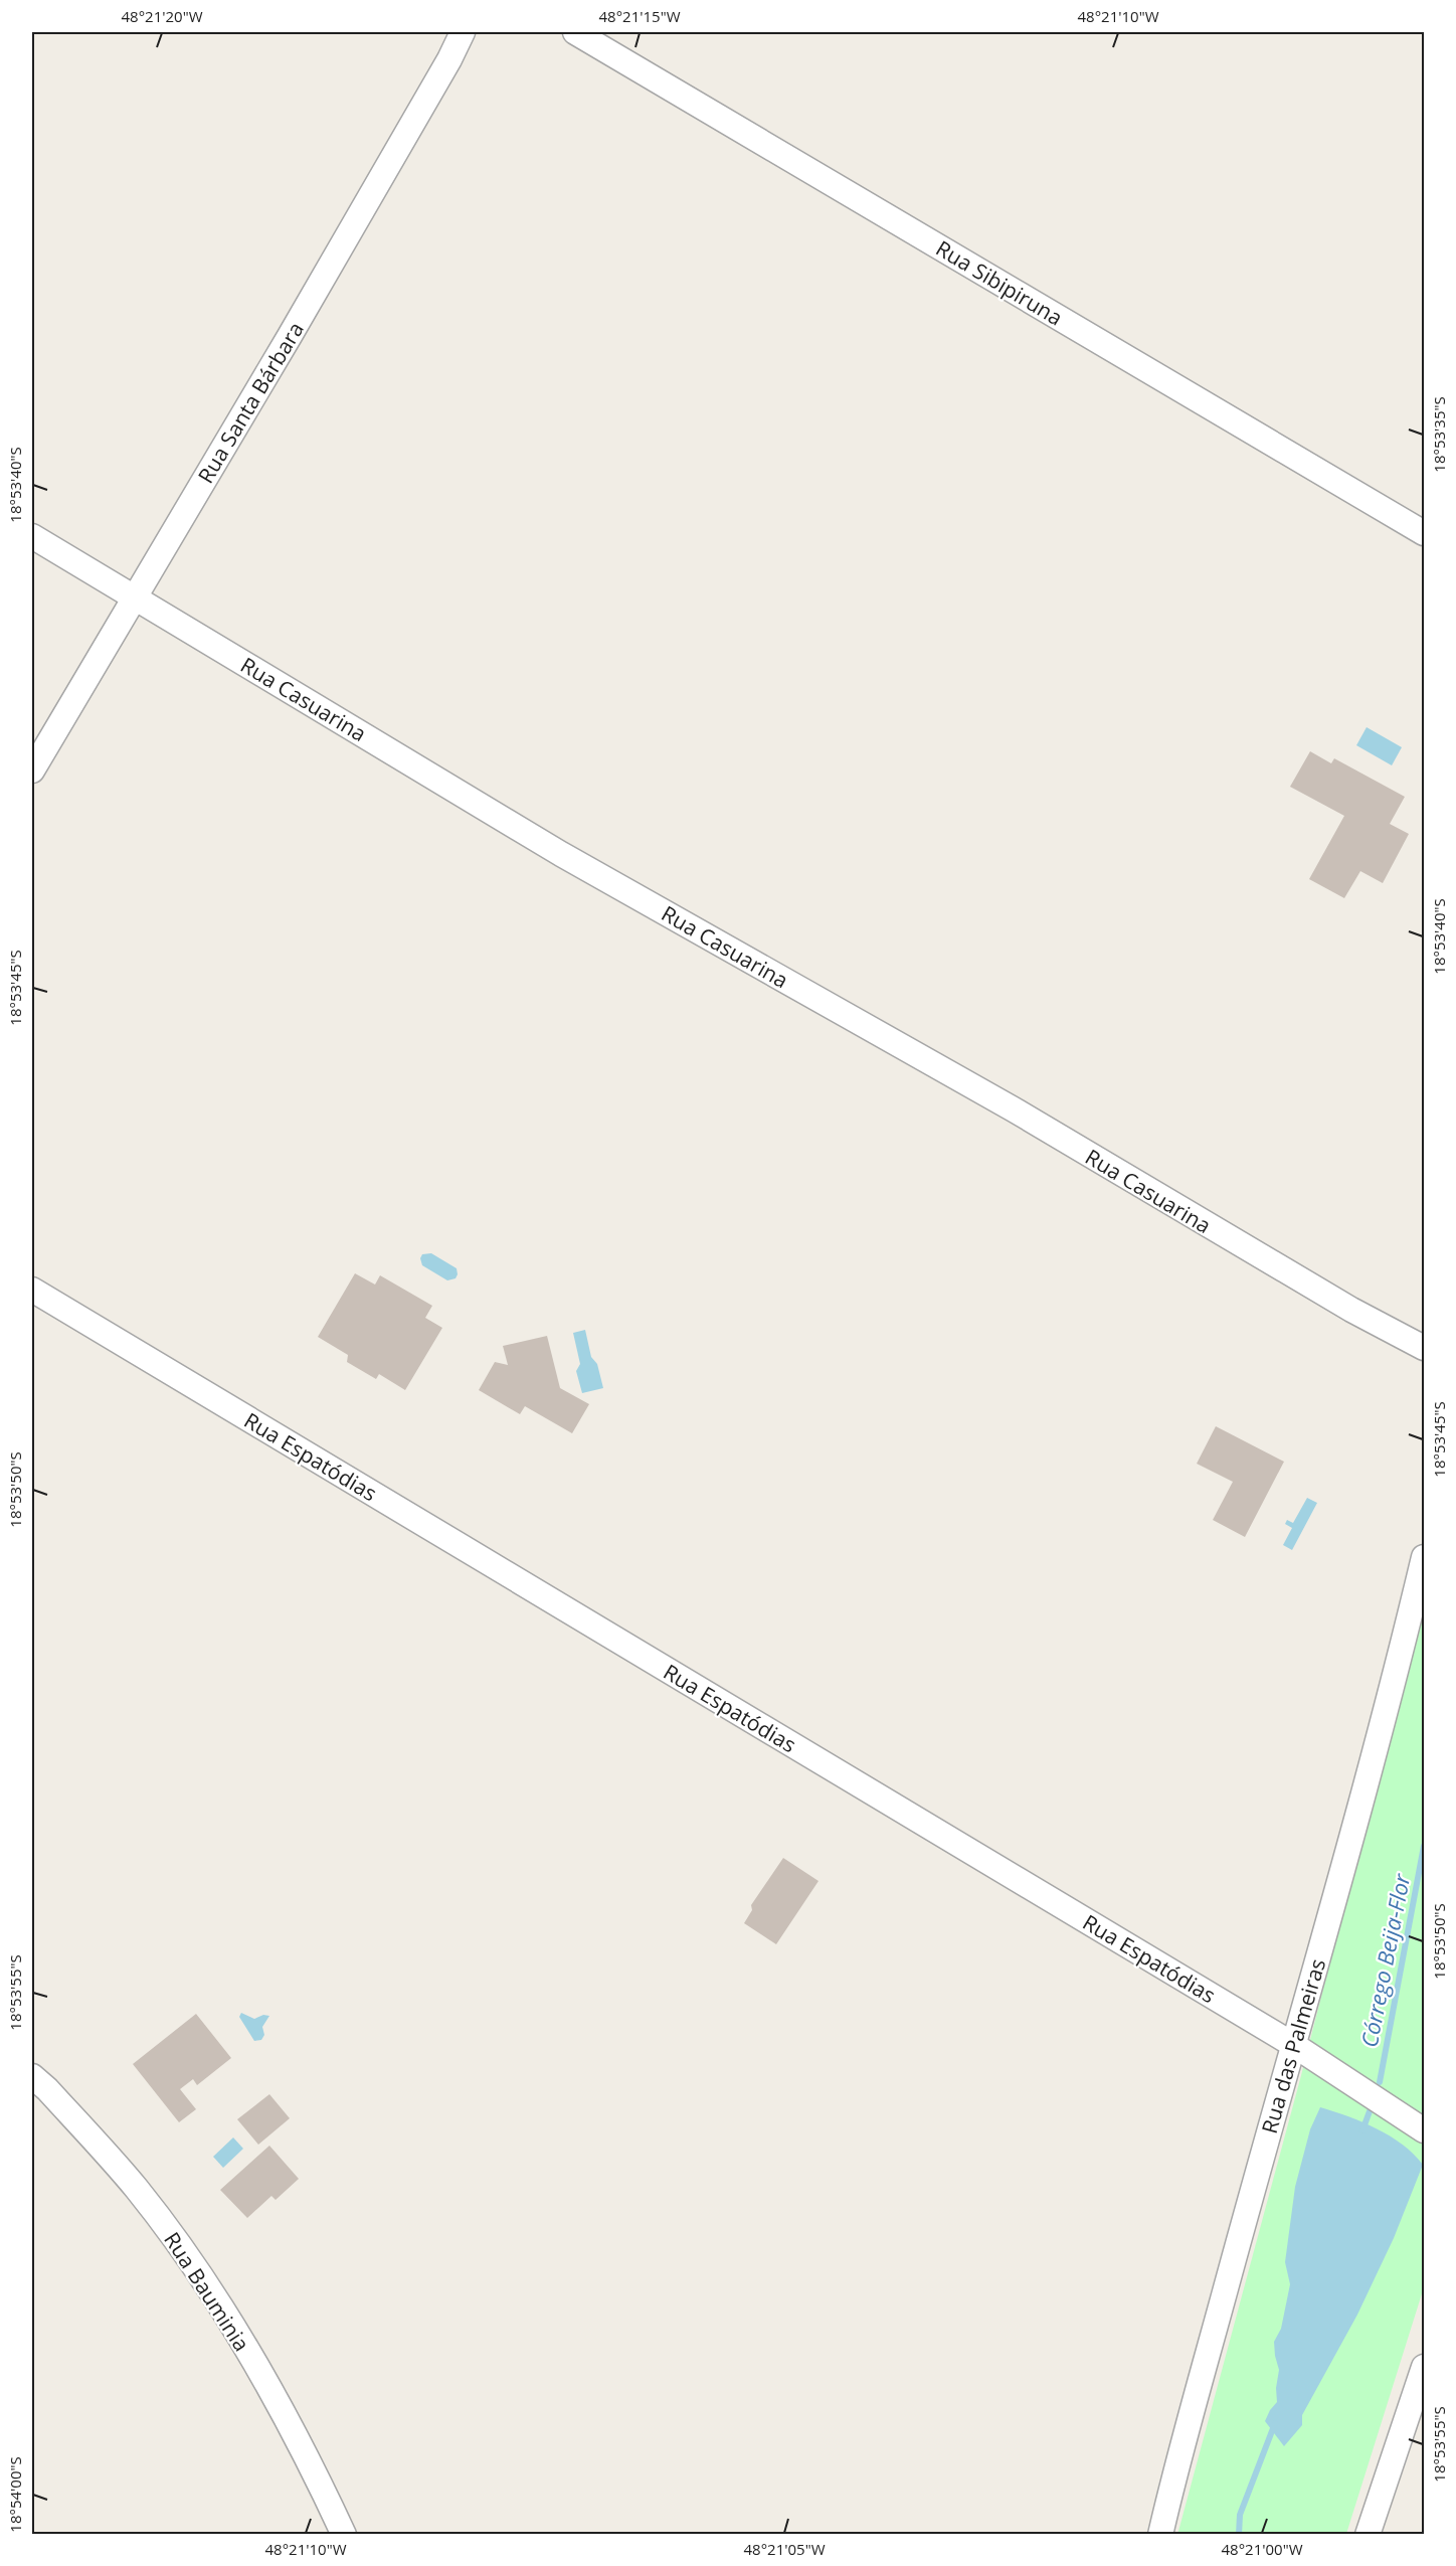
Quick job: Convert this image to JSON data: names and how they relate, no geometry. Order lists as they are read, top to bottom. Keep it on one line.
{"streets":{"street":["Rua Sibipiruna","Rua Santa Bárbara","Rua Casuarina","Rua Espatódias","Rua das Palmeiras","Rua Bauminia"]},"crossings":[["Rua Santa Bárbara","Rua Casuarina"],["Rua Espatódias","Rua das Palmeiras"]],"water":["Córrego Beija-Flor"],"coordinates":["48°21'20\"W","48°21'15\"W","48°21'10\"W","18°53'35\"S","18°53'40\"S","18°53'45\"S","18°53'50\"S","18°53'55\"S","18°54'00\"S","48°21'05\"W","48°21'00\"W"]}
